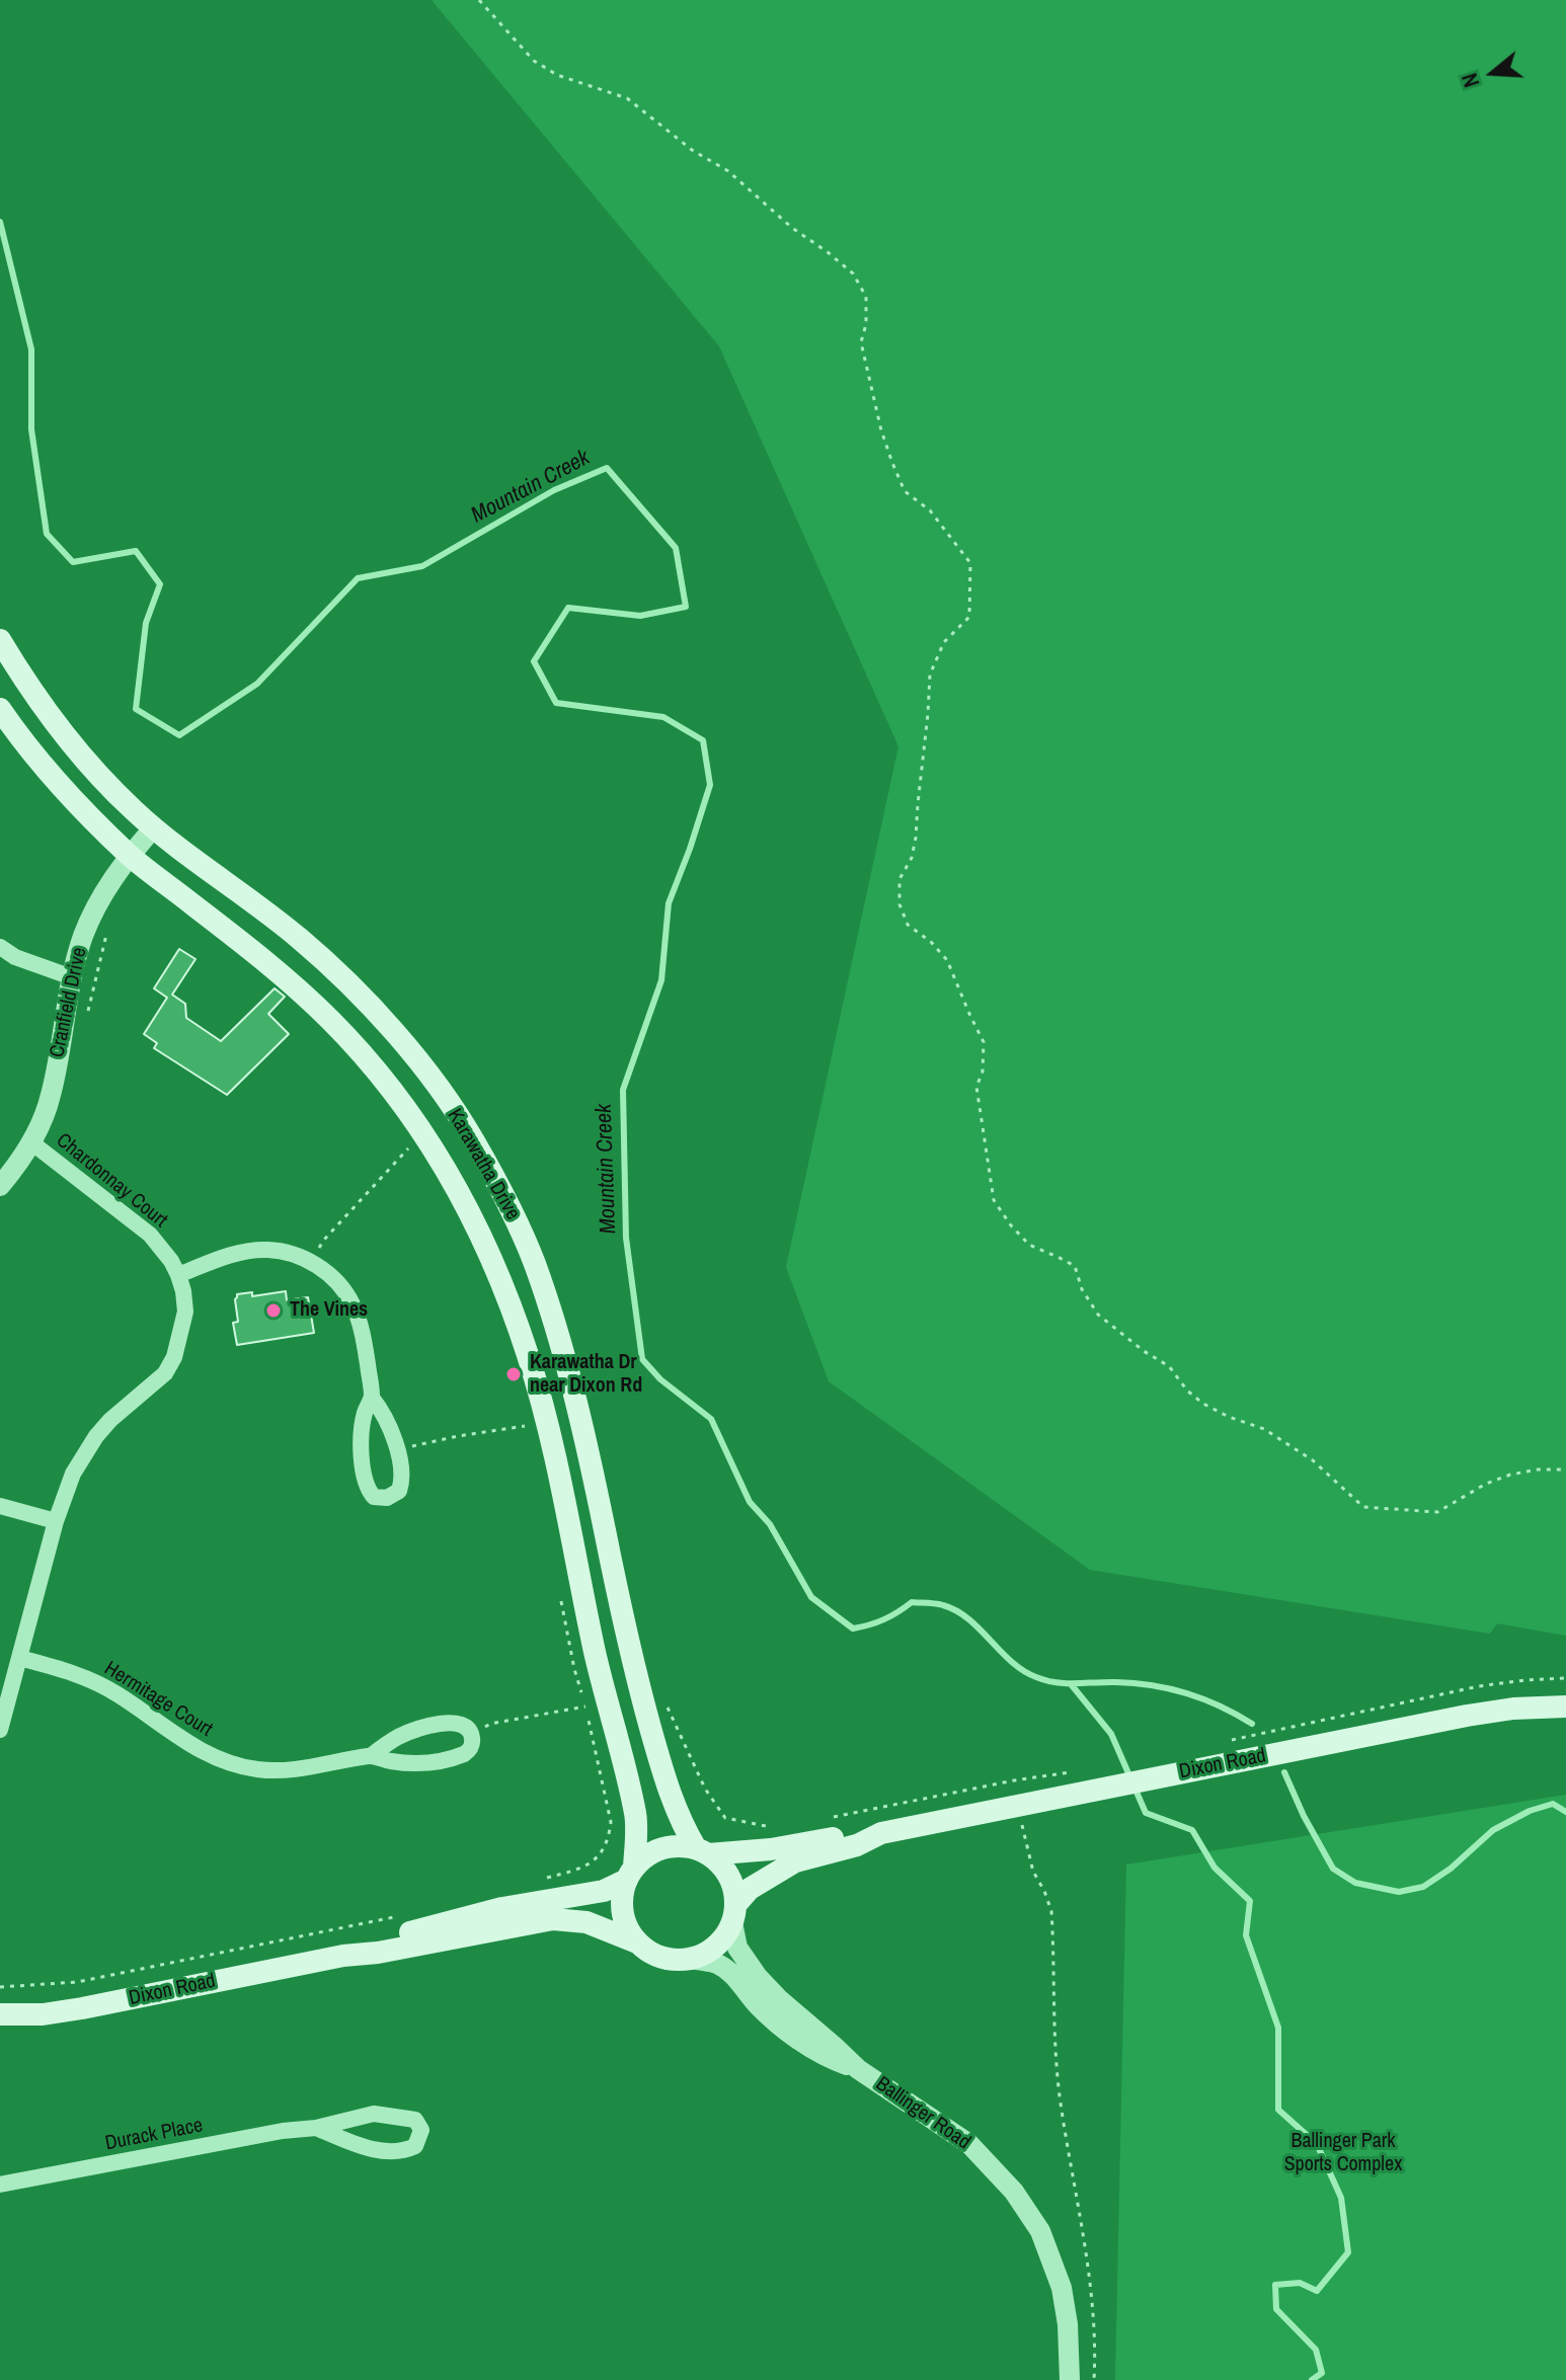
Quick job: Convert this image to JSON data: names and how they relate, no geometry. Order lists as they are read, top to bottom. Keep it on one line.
{"streets":{"main road":["Karawatha Drive","Dixon Road"],"street":["Cranfield Drive","Chardonnay Court","Hermitage Court","Ballinger Road","Durack Place"]},"crossings":[["Cranfield Drive","Karawatha Drive"],["Cranfield Drive","Chardonnay Court"],["Karawatha Drive","Dixon Road"],["Karawatha Drive","Ballinger Road"],["Chardonnay Court","Hermitage Court"],["Dixon Road","Ballinger Road"]],"water":["Mountain Creek"],"parks":["Ballinger Park Sports Complex"],"places":["The Vines","Karawatha Dr near Dixon Rd"],"north":"left"}
